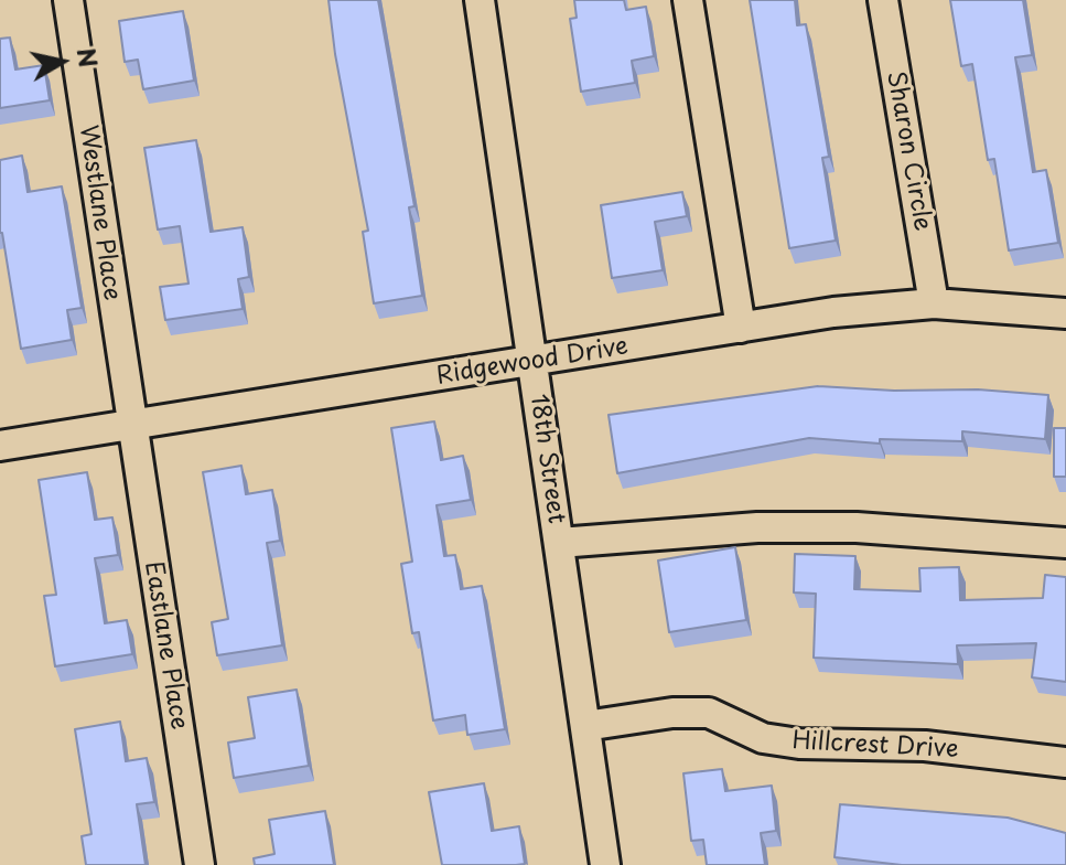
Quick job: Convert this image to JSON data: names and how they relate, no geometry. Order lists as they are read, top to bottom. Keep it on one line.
{"streets":{"street":["Sharon Circle","Westlane Place","Ridgewood Drive","18th Street","Eastlane Place","Hillcrest Drive"]},"crossings":[["Sharon Circle","Ridgewood Drive"],["Westlane Place","Ridgewood Drive"],["Westlane Place","Eastlane Place"],["Ridgewood Drive","18th Street"],["Ridgewood Drive","Eastlane Place"],["18th Street","Hillcrest Drive"]],"north":"right"}
